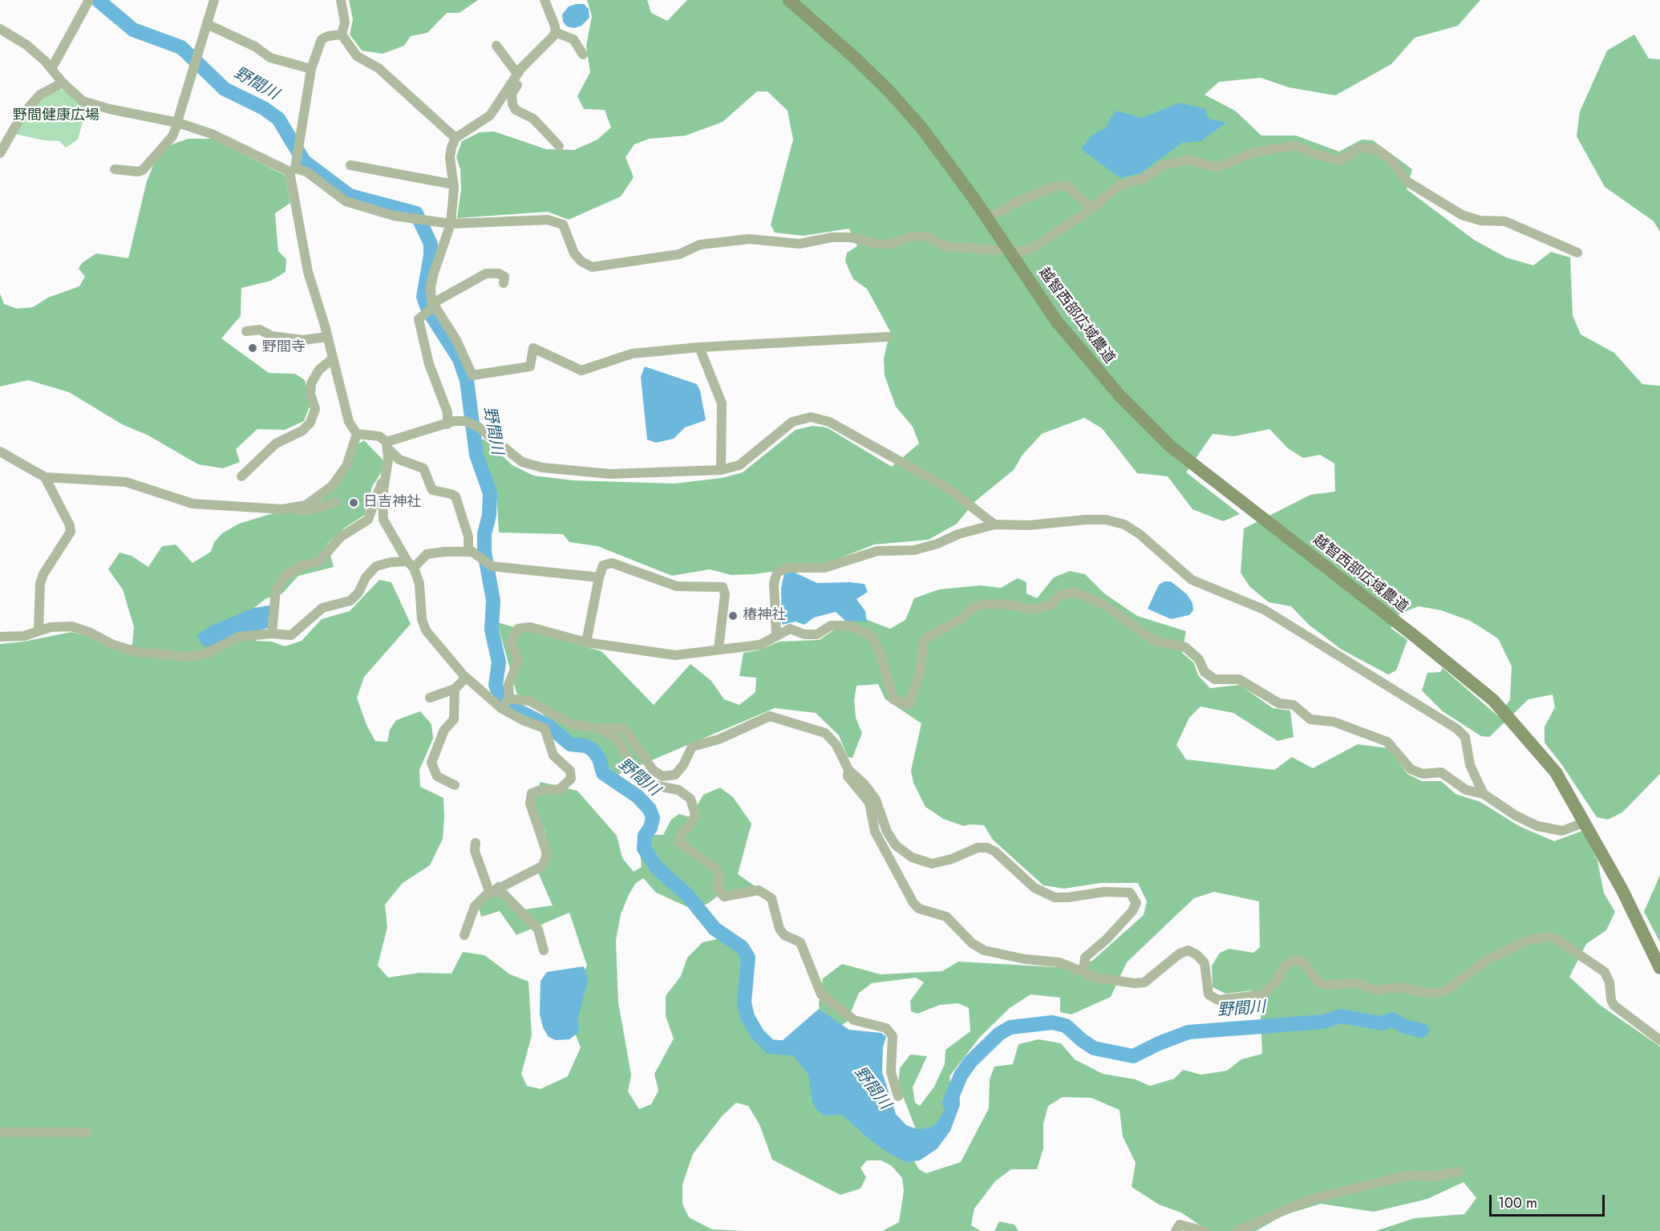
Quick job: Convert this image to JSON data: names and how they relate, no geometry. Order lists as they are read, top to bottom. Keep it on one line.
{"streets":{"street":["越智西部広域農道"]},"water":["野間川"],"parks":["野間健康広場"],"places":["野間寺","日吉神社","椿神社"],"scale_bar":"100 m"}
